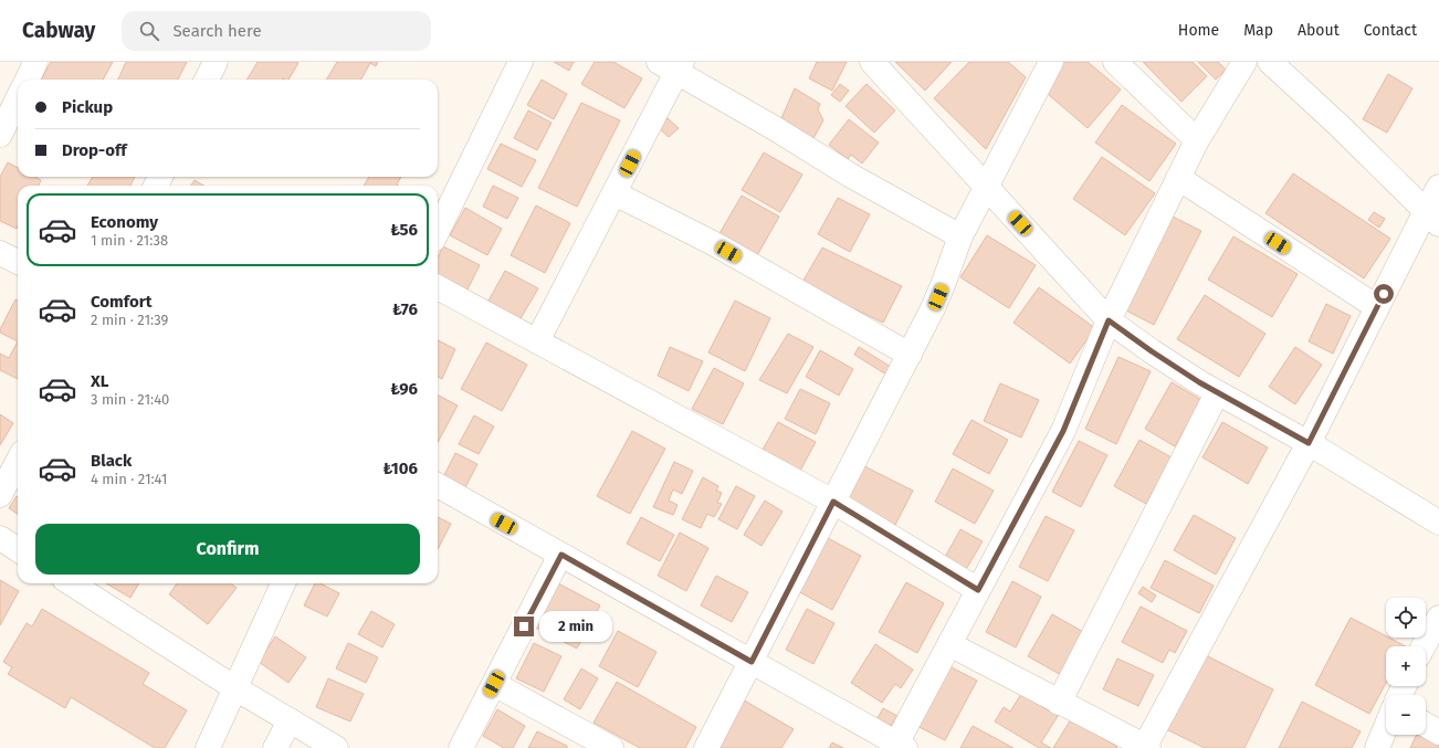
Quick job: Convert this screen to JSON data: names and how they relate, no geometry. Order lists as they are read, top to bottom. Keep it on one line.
{"page":{"header":"Cabway","search":"Search here","nav":["Home","Map","About","Contact"],"banner":["Pickup","Drop-off"],"list":[{"name":"Economy","note":"1 min · 21:38","value":"₺56"},{"name":"Comfort","note":"2 min · 21:39","value":"₺76"},{"name":"XL","note":"3 min · 21:40","value":"₺96"},{"name":"Black","note":"4 min · 21:41","value":"₺106"}],"buttons":"Confirm","map_buttons":["+","−"],"bubble":"2 min"}}
